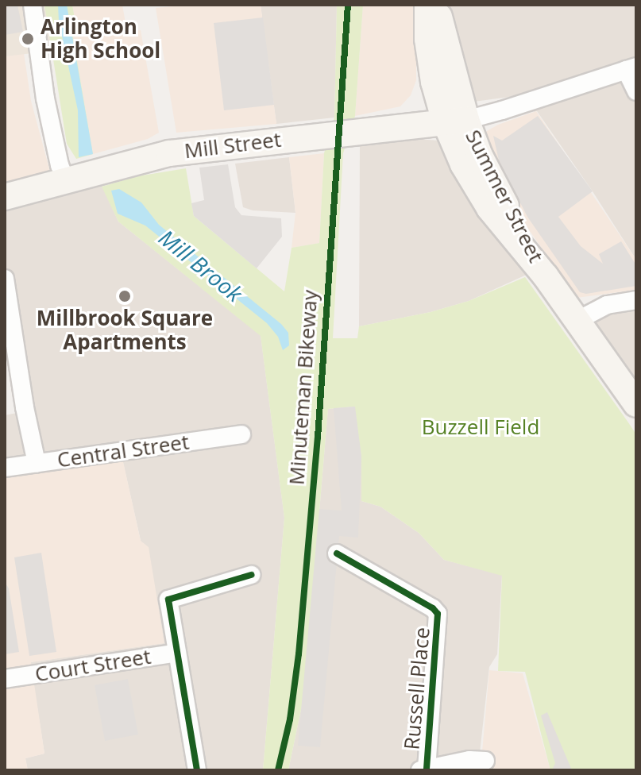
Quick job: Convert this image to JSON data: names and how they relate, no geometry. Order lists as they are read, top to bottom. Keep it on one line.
{"streets":{"main road":["Mill Street","Summer Street"],"street":["Central Street","Court Street","Russell Place"],"cycle path":["Minuteman Bikeway"]},"crossings":[["Mill Street","Summer Street"]],"water":["Mill Brook"],"parks":["Buzzell Field"],"places":["Arlington High School","Millbrook Square Apartments"]}
